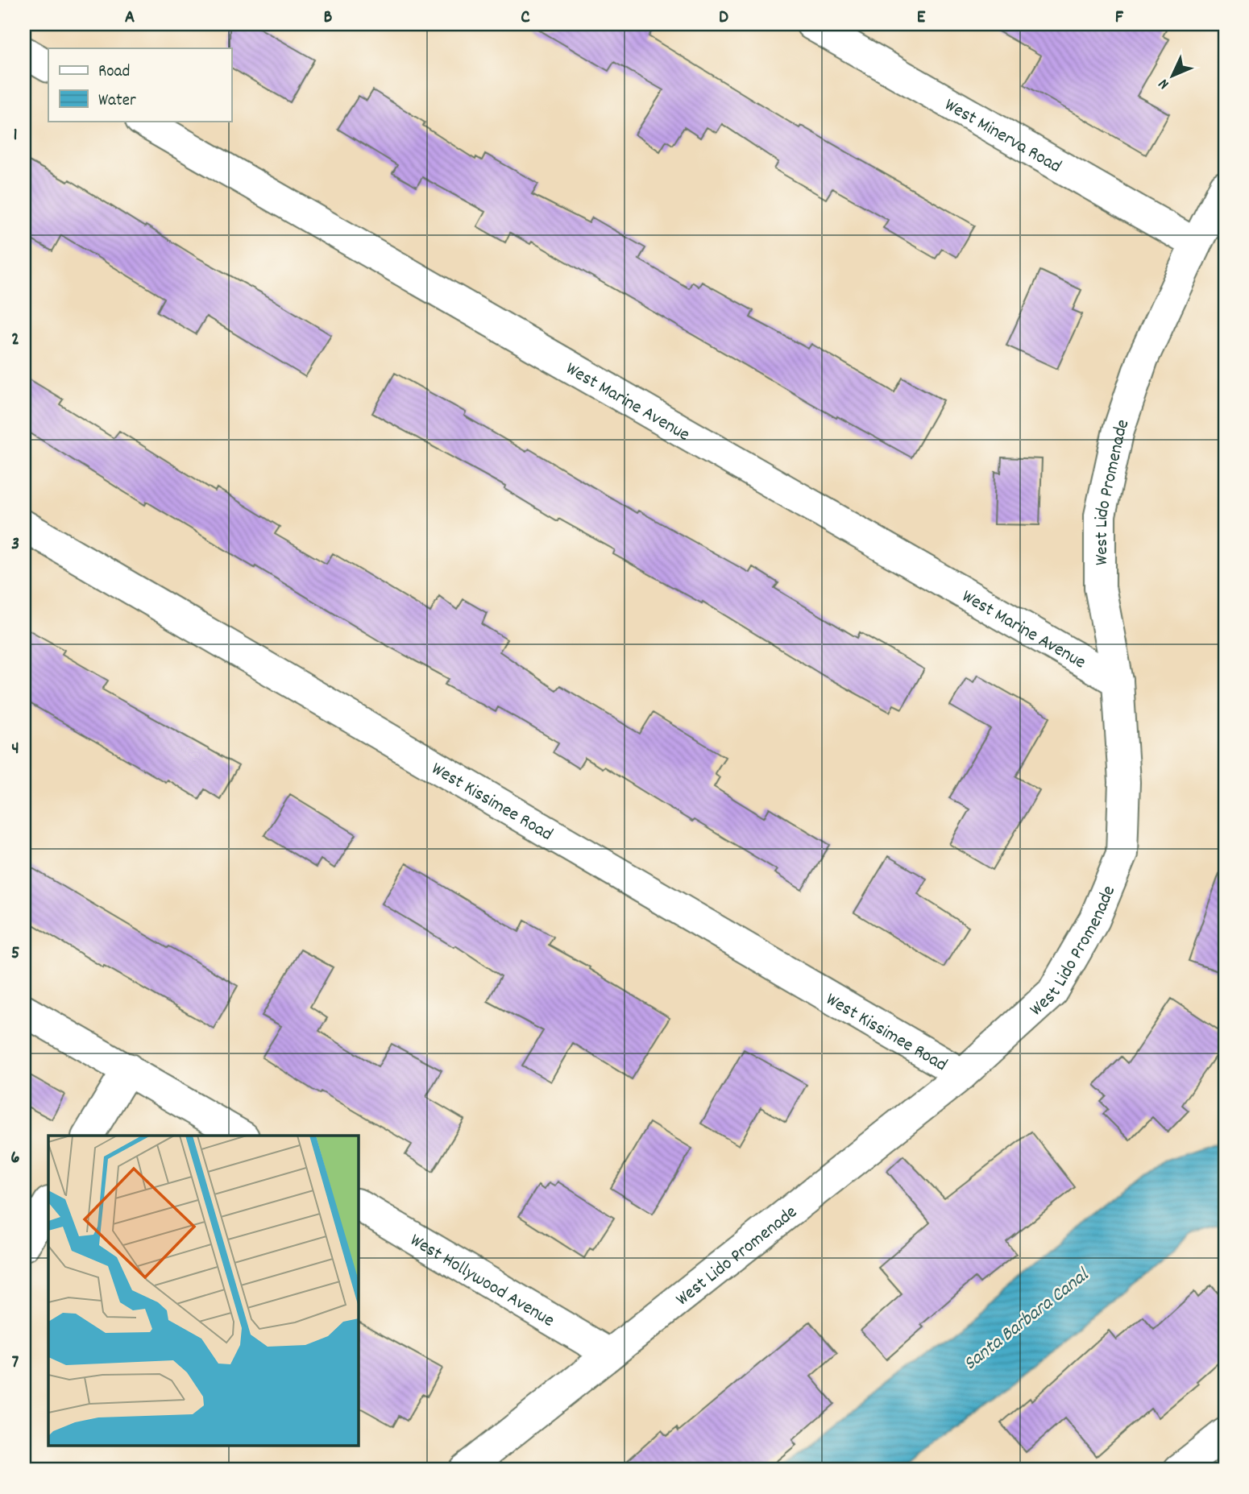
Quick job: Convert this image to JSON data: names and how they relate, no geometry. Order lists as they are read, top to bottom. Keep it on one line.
{"streets":{"street":["West Minerva Road","West Marine Avenue","West Lido Promenade","West Kissimee Road","West Hollywood Avenue"]},"crossings":[["West Minerva Road","West Lido Promenade"],["West Marine Avenue","West Lido Promenade"],["West Lido Promenade","West Kissimee Road"],["West Lido Promenade","West Hollywood Avenue"]],"water":["Santa Barbara Canal"],"legend":["Road","Water"],"north":"bottom left","grid":{"columns":["A","B","C","D","E","F"],"rows":["1","2","3","4","5","6","7"]}}
